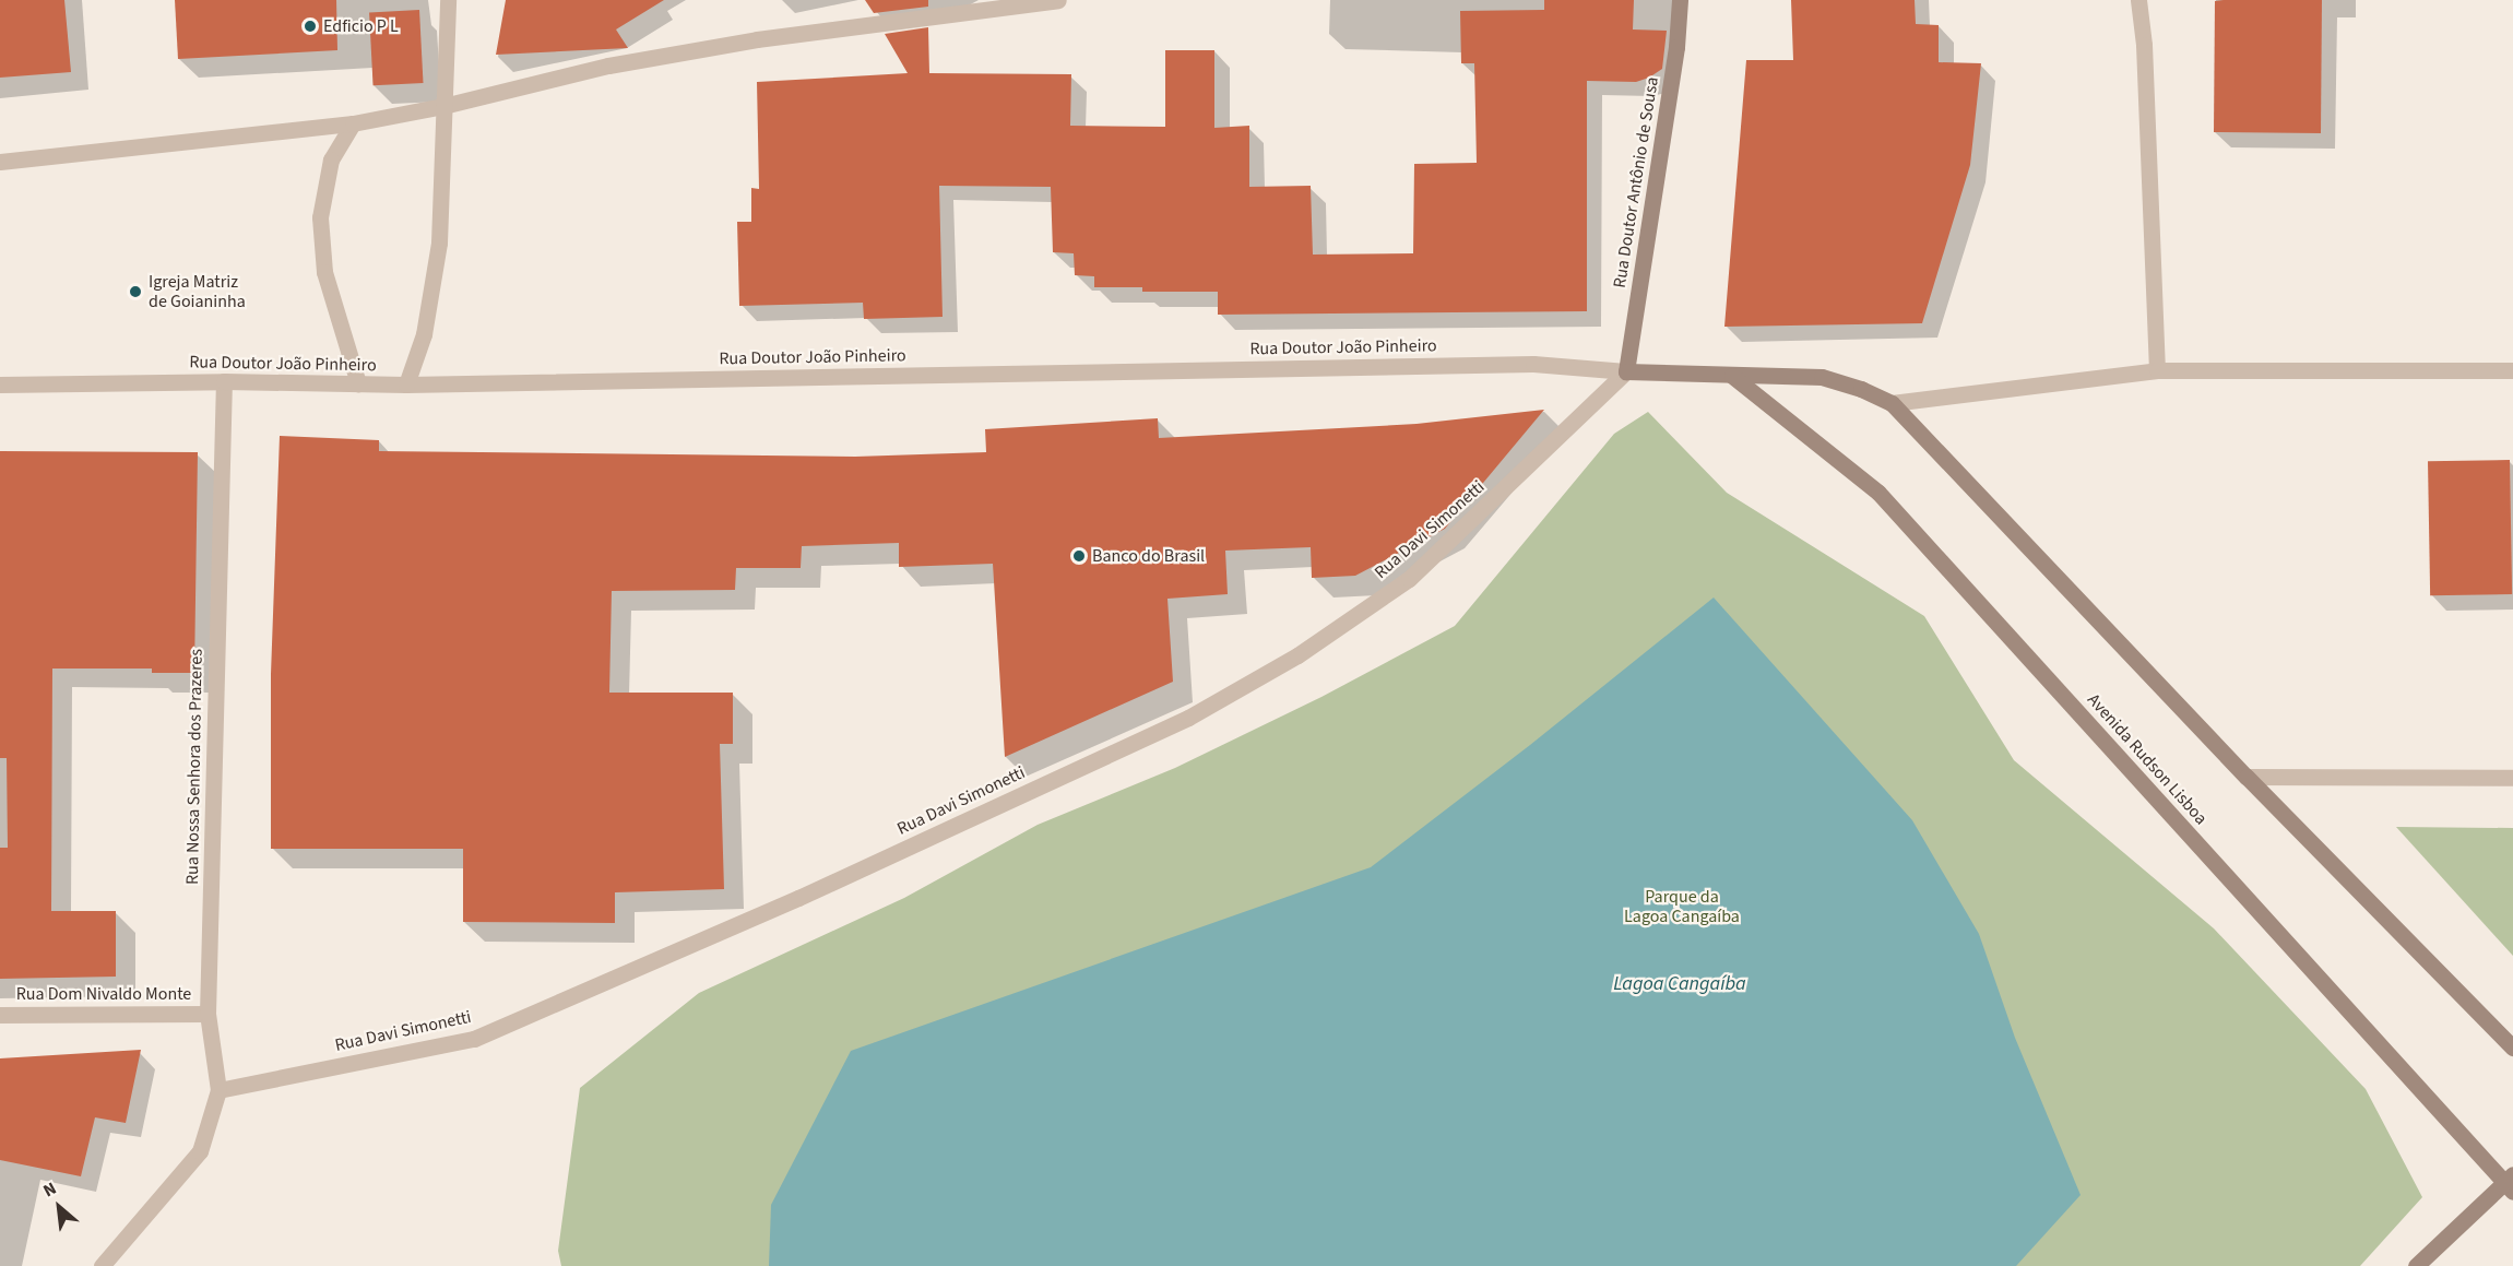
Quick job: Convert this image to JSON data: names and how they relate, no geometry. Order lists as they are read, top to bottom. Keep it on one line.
{"streets":{"main road":["Rua Doutor Antônio de Sousa","Avenida Rudson Lisboa"],"street":["Rua Doutor João Pinheiro","Rua Davi Simonetti","Rua Nossa Senhora dos Prazeres","Rua Dom Nivaldo Monte"]},"crossings":[["Rua Doutor Antônio de Sousa","Rua Doutor João Pinheiro"],["Rua Doutor Antônio de Sousa","Rua Davi Simonetti"],["Rua Doutor João Pinheiro","Rua Davi Simonetti"],["Rua Doutor João Pinheiro","Rua Nossa Senhora dos Prazeres"],["Rua Davi Simonetti","Rua Nossa Senhora dos Prazeres"],["Rua Nossa Senhora dos Prazeres","Rua Dom Nivaldo Monte"]],"water":["Lagoa Cangaíba"],"parks":["Parque da Lagoa Cangaíba"],"places":["Edficio P L","Igreja Matriz de Goianinha","Banco do Brasil"],"north":"top left"}
